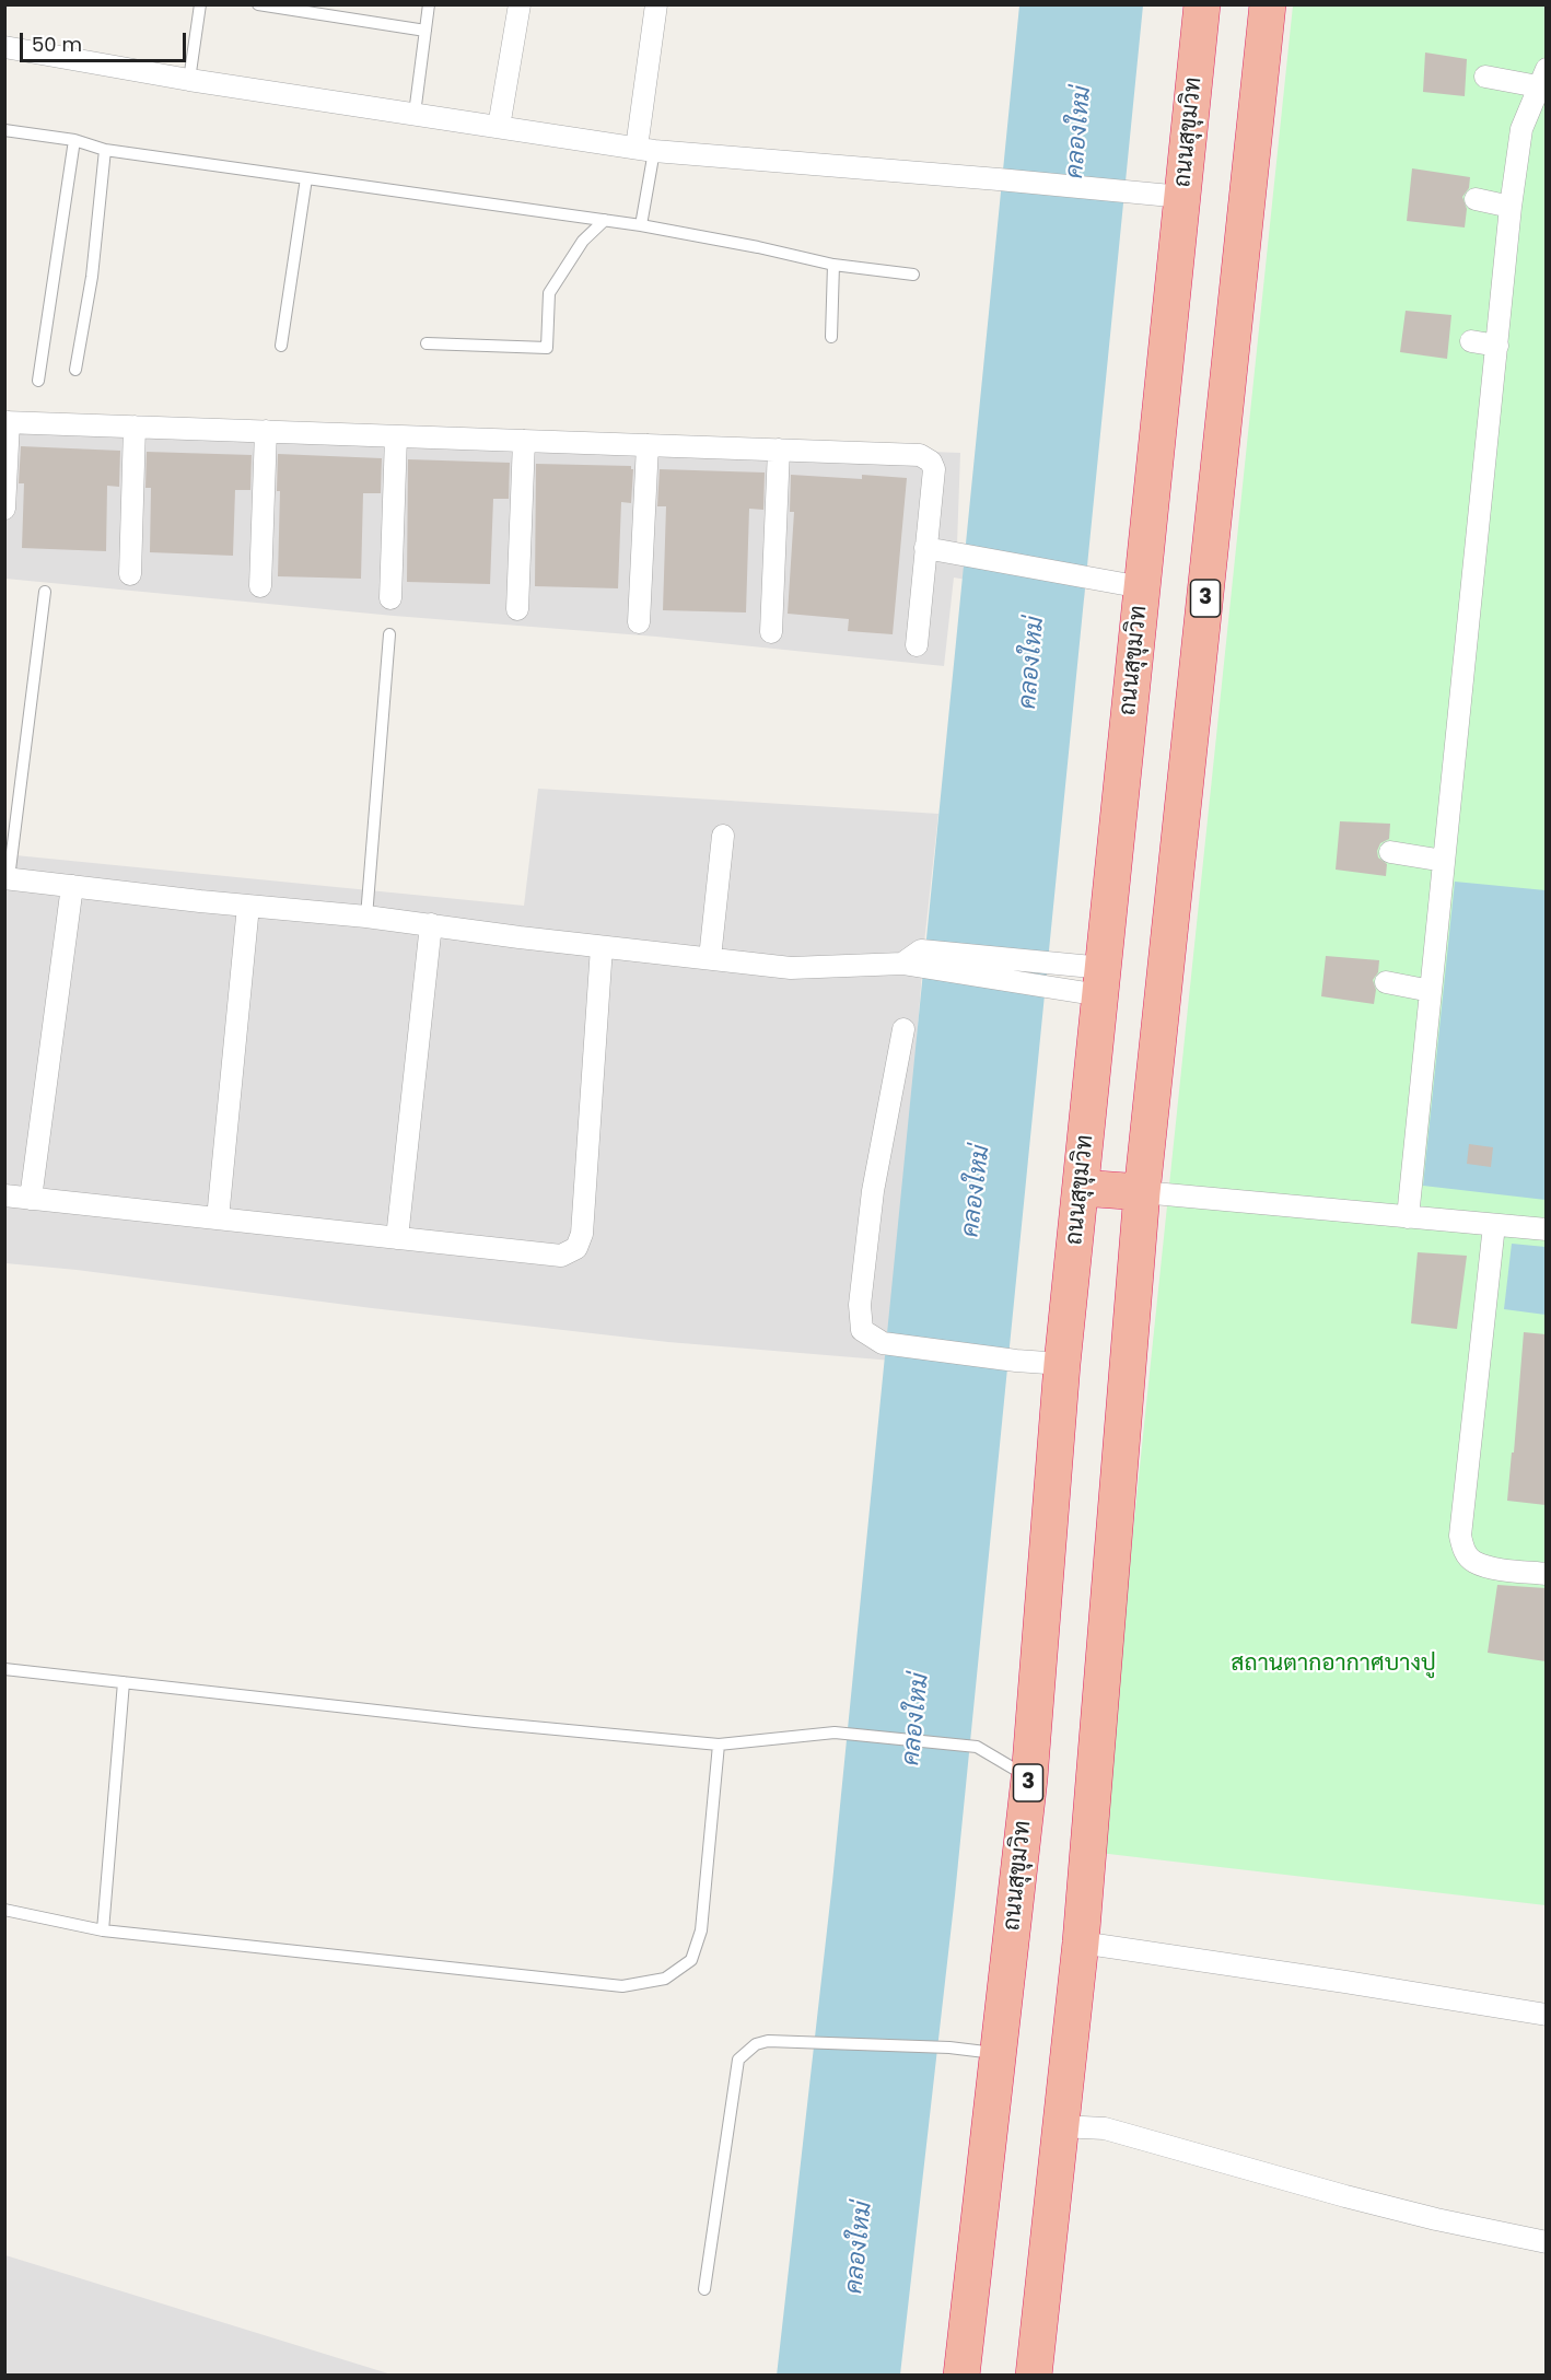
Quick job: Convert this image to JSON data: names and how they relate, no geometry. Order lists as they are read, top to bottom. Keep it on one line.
{"streets":{"highway":["ถนนสุขุมวิท","3"]},"water":["คลองใหม่"],"parks":["สถานตากอากาศบางปู"],"scale_bar":"50 m"}
